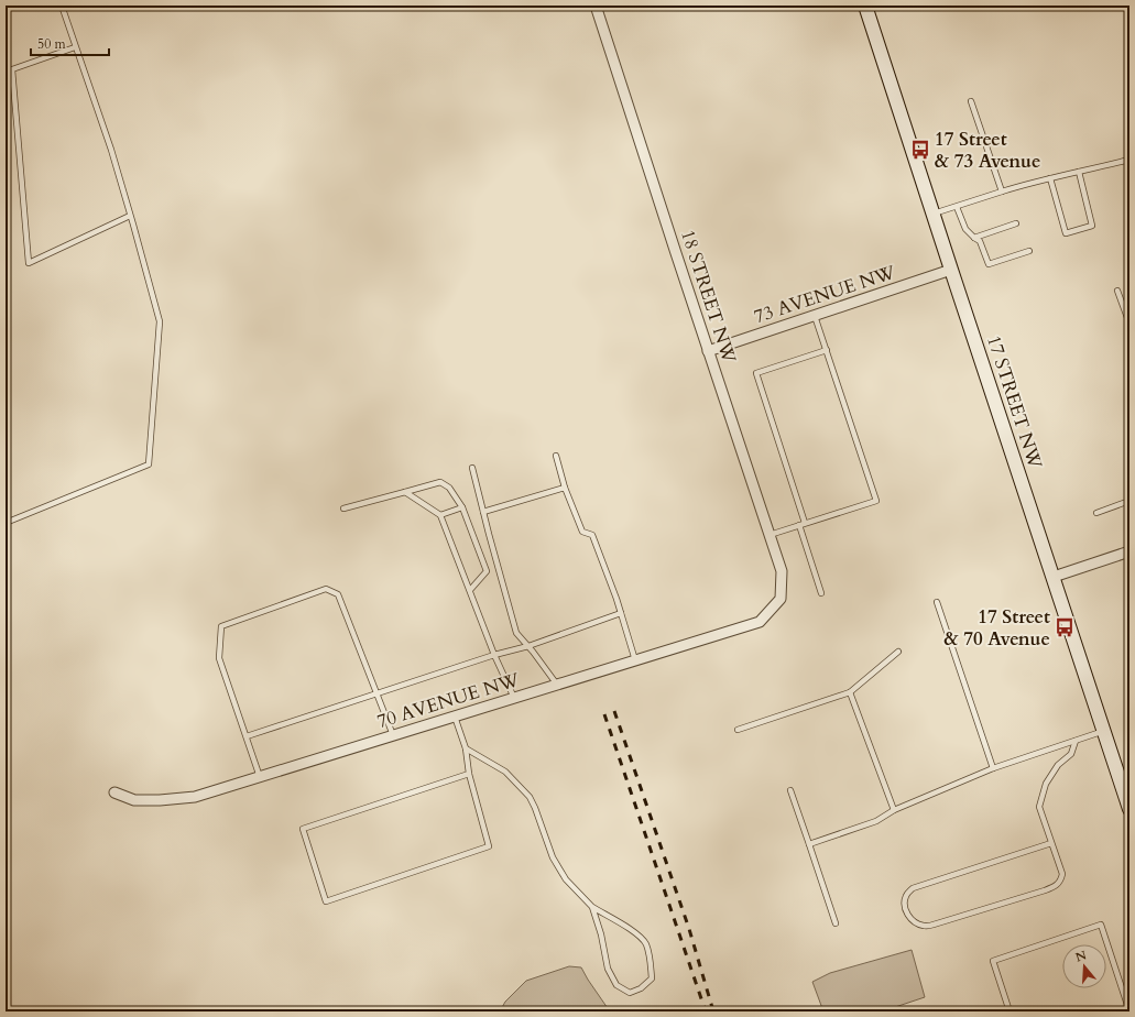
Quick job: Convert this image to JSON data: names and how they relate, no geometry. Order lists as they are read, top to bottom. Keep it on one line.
{"streets":{"main road":["17 STREET NW"],"street":["73 AVENUE NW","18 STREET NW","70 AVENUE NW"]},"crossings":[["73 AVENUE NW","18 STREET NW"],["73 AVENUE NW","17 STREET NW"],["18 STREET NW","70 AVENUE NW"]],"places":{"bus stop":["17 Street & 73 Avenue","17 Street & 70 Avenue"]},"scale_bar":"50 m","north":"top"}
